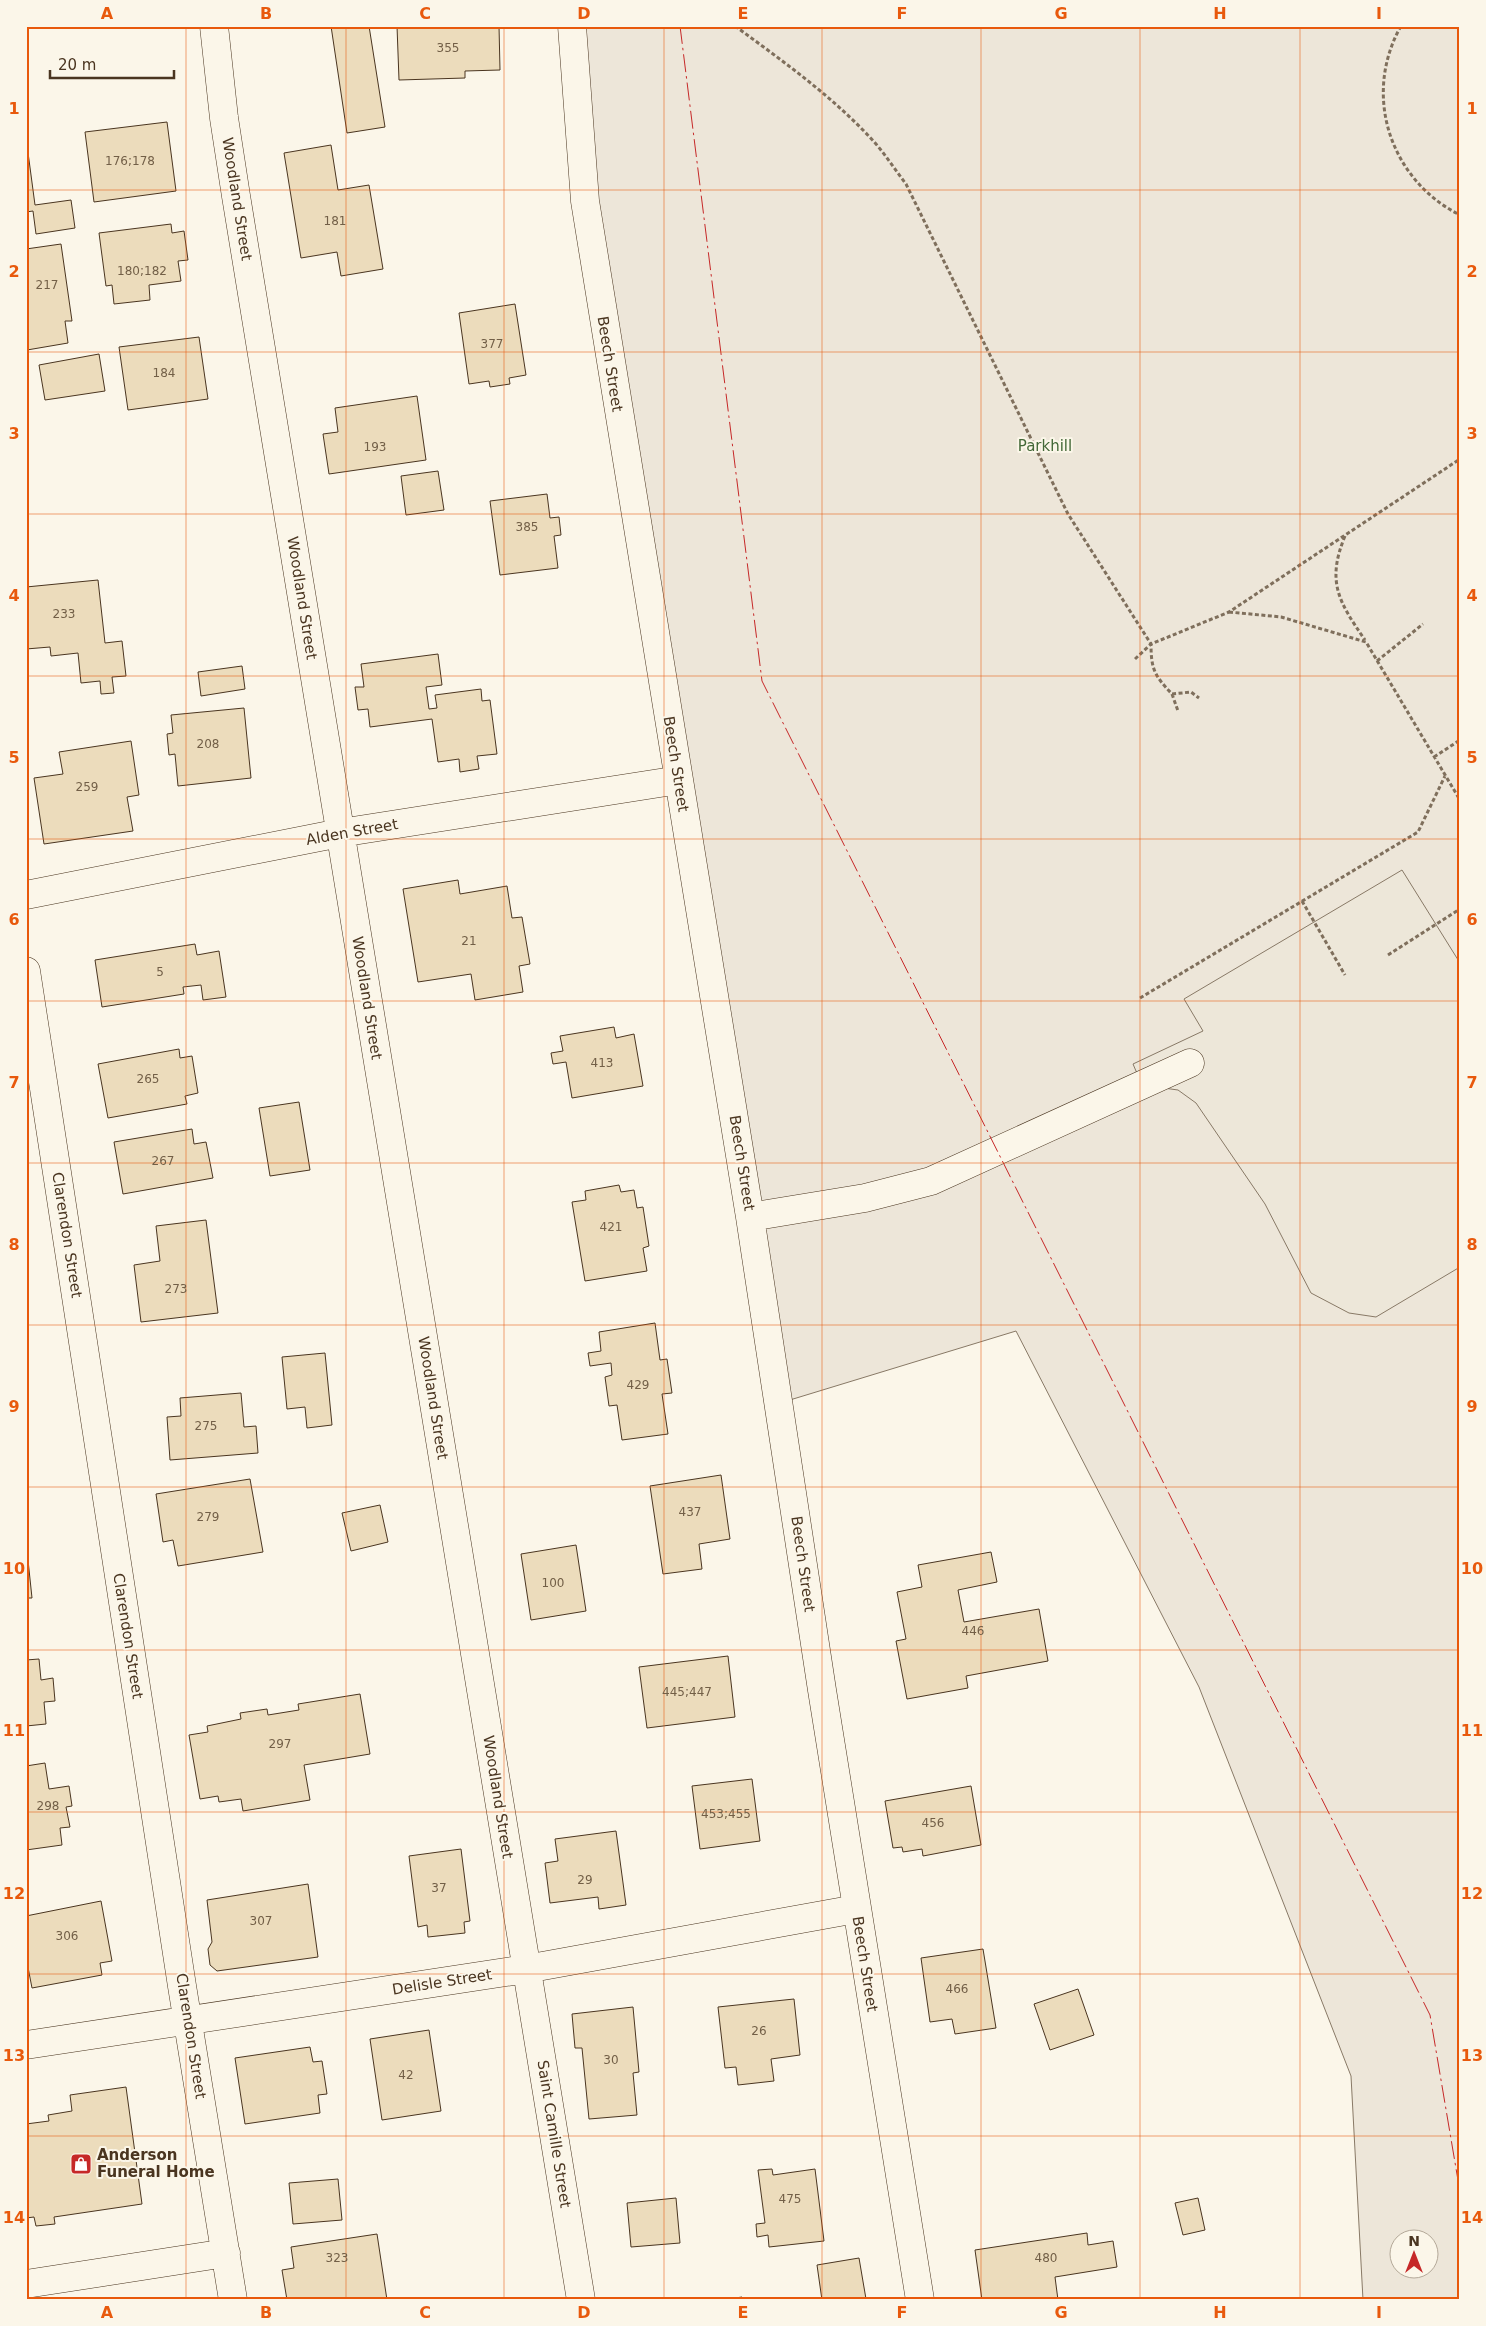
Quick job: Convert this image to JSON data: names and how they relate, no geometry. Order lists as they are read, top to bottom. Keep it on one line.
{"streets":{"street":["Woodland Street","Beech Street","Alden Street","Clarendon Street","Delisle Street","Saint Camille Street"]},"crossings":[["Woodland Street","Alden Street"],["Woodland Street","Delisle Street"],["Woodland Street","Saint Camille Street"],["Beech Street","Alden Street"],["Beech Street","Delisle Street"],["Clarendon Street","Delisle Street"],["Delisle Street","Saint Camille Street"]],"parks":["Parkhill"],"places":{"shop":["Anderson Funeral Home"]},"house_numbers":["355","176;178","181","180;182","217","377","184","193","385","233","208","259","21","5","413","265","267","421","273","429","275","437","279","100","446","445;447","297","298","453;455","456","29","37","307","306","466","26","30","42","475","323","480"],"scale_bar":"20 m","north":"top","grid":{"columns":["A","B","C","D","E","F","G","H","I"],"rows":["1","2","3","4","5","6","7","8","9","10","11","12","13","14"]}}
